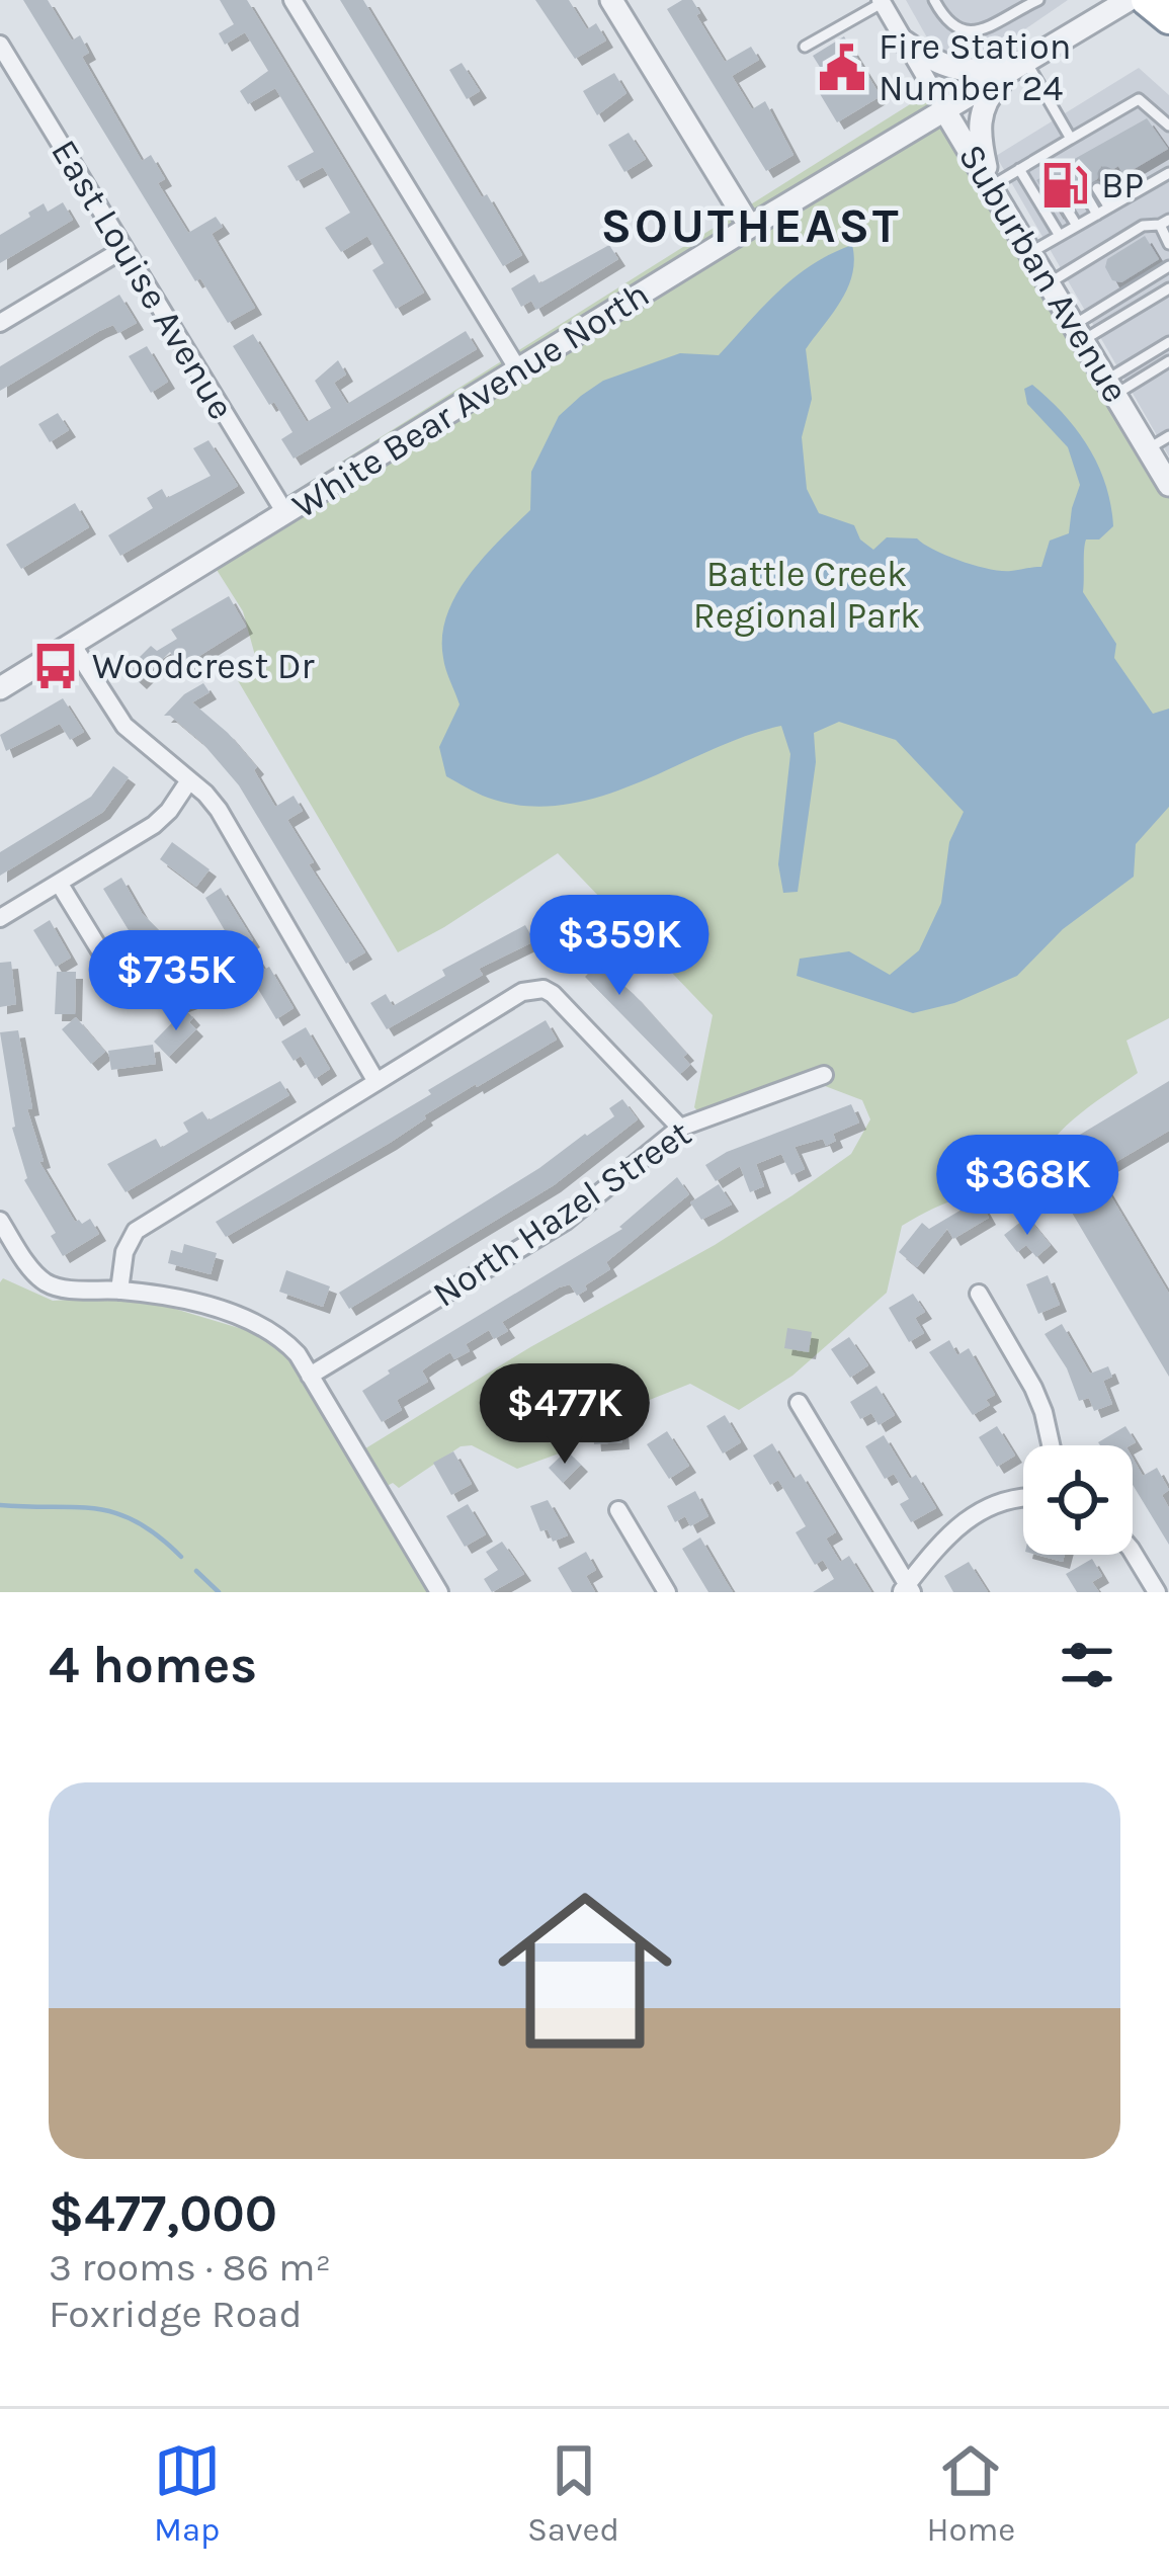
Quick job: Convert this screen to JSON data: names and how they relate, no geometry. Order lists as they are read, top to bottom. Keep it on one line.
{"streets":{"street":["Suburban Avenue","East Louise Avenue","White Bear Avenue North","North Hazel Street"]},"crossings":[["Suburban Avenue","White Bear Avenue North"],["East Louise Avenue","White Bear Avenue North"]],"districts":["SOUTHEAST"],"parks":["Battle Creek Regional Park"],"places":{"public building":["Fire Station Number 24"],"fuel station":["BP"],"bus stop":["Woodcrest Dr"]},"page":{"price":["$359K","$735K","$368K","$477K"],"heading":"4 homes","list":[{"name":"$477,000","note":"3 rooms · 86 m² · Foxridge Road"}],"tabs":["Map","Saved","Home"]}}
